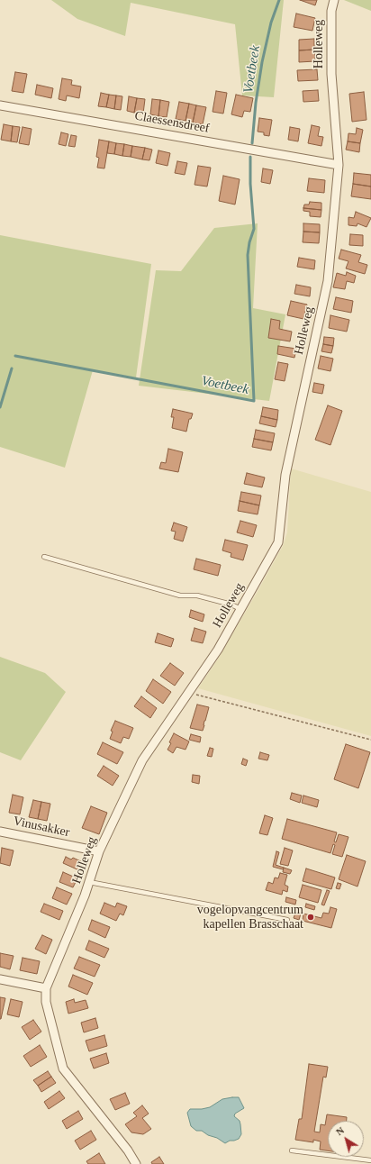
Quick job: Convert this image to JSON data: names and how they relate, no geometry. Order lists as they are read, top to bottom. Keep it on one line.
{"streets":{"street":["Holleweg","Claessensdreef","Vinusakker"]},"crossings":[["Holleweg","Claessensdreef"],["Holleweg","Vinusakker"]],"water":["Voetbeek"],"places":["vogelopvangcentrum kapellen Brasschaat"],"north":"top left"}
